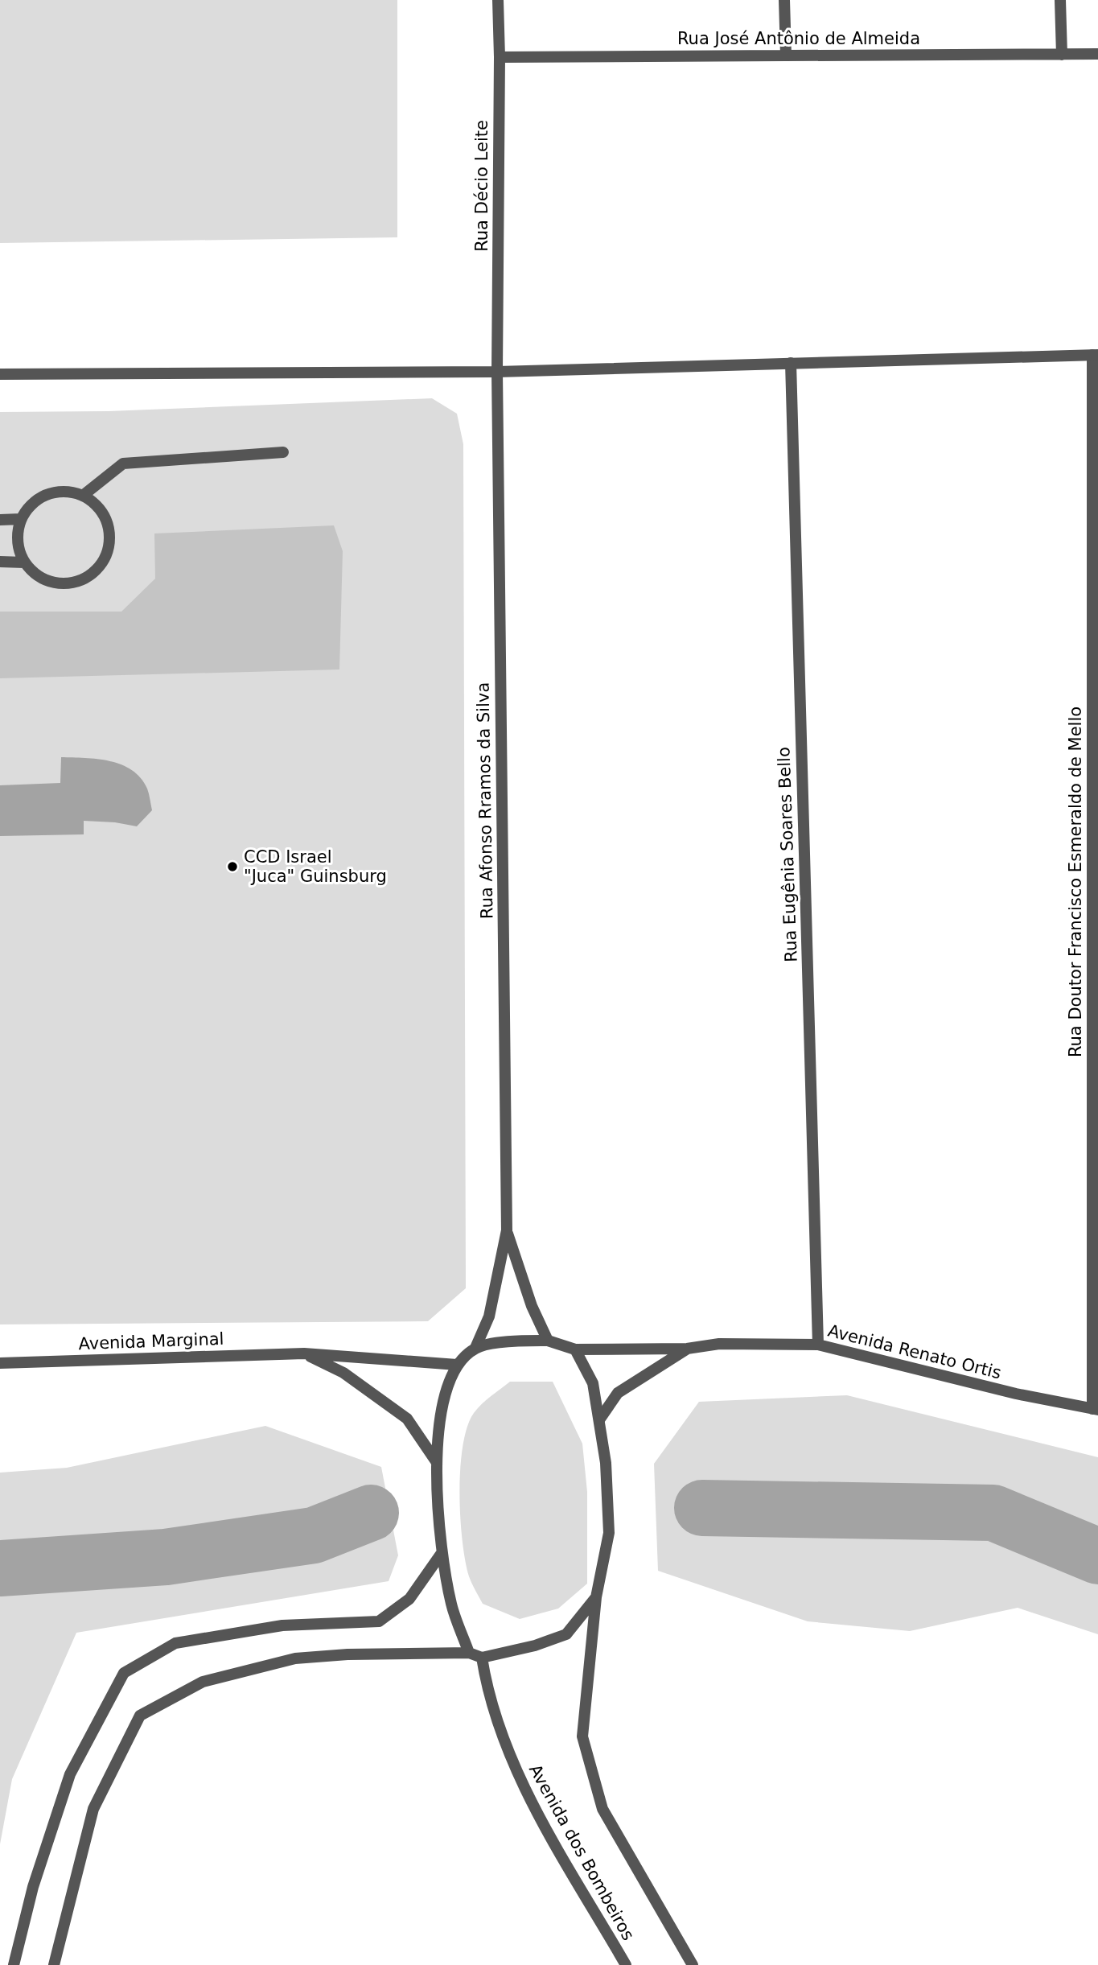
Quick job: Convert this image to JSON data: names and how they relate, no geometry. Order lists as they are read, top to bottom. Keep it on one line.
{"streets":{"street":["Rua José Antônio de Almeida","Rua Décio Leite","Rua Afonso Rramos da Silva","Rua Eugênia Soares Bello","Rua Doutor Francisco Esmeraldo de Mello","Avenida Marginal","Avenida Renato Ortis","Avenida dos Bombeiros"]},"crossings":[["Rua José Antônio de Almeida","Rua Décio Leite"],["Rua Décio Leite","Rua Afonso Rramos da Silva"],["Rua Eugênia Soares Bello","Avenida Renato Ortis"],["Rua Doutor Francisco Esmeraldo de Mello","Avenida Renato Ortis"]],"places":["CCD Israel \"Juca\" Guinsburg"]}
